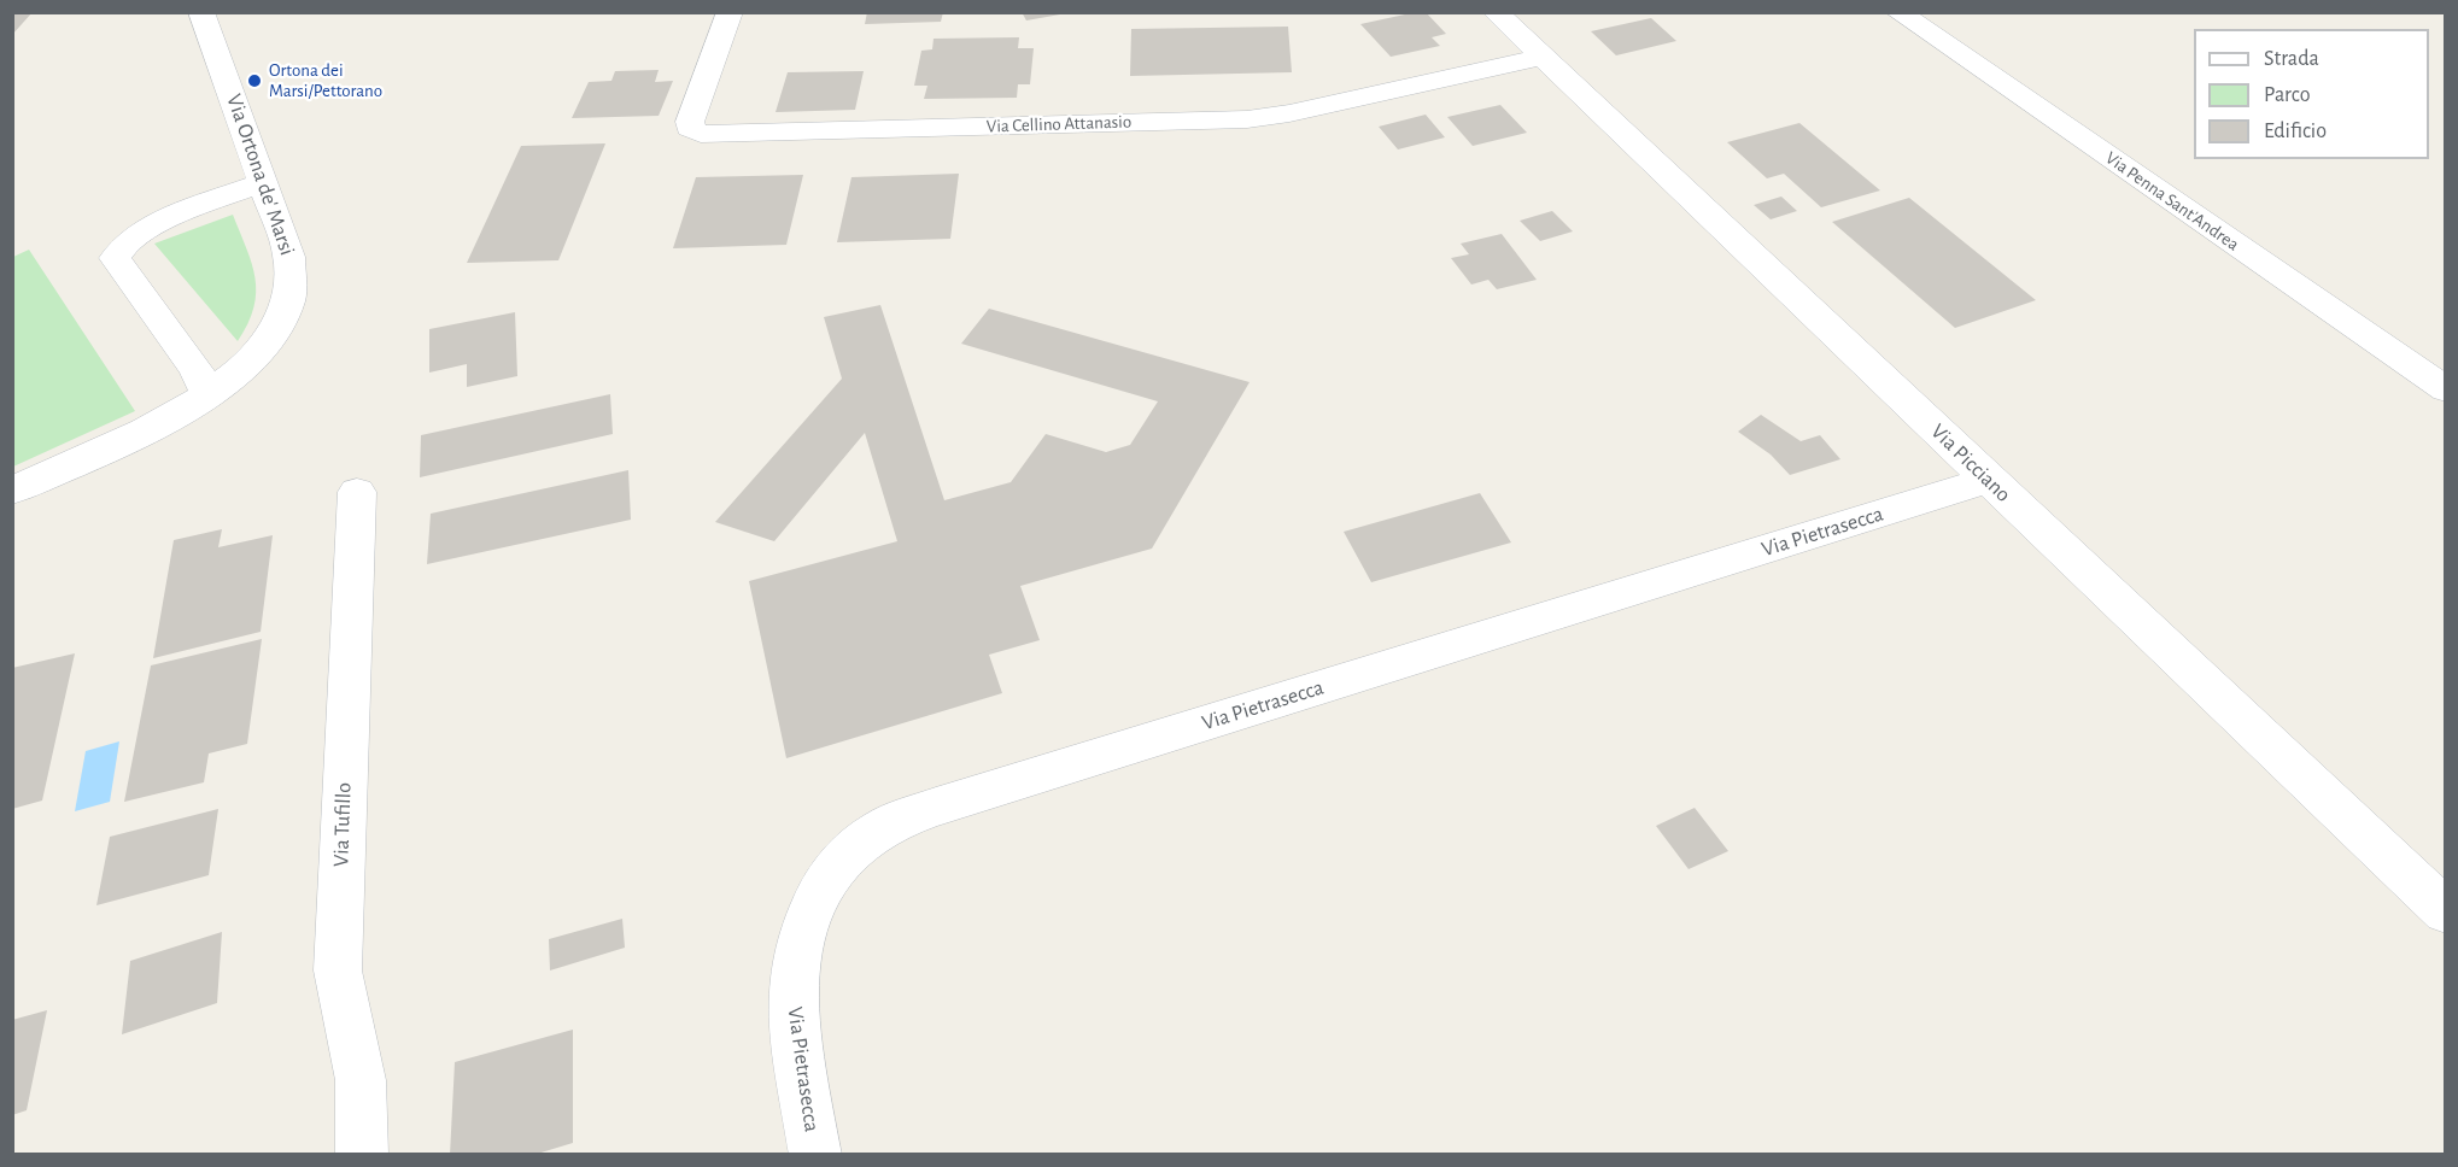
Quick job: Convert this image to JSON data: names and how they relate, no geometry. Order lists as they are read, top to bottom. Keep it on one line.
{"streets":{"street":["Via Cellino Attanasio","Via Ortona de' Marsi","Via Penna Sant'Andrea","Via Picciano","Via Pietrasecca","Via Tufillo"]},"crossings":[["Via Cellino Attanasio","Via Picciano"],["Via Picciano","Via Pietrasecca"]],"places":["Ortona dei Marsi/Pettorano"],"legend":["Strada","Parco","Edificio"]}
